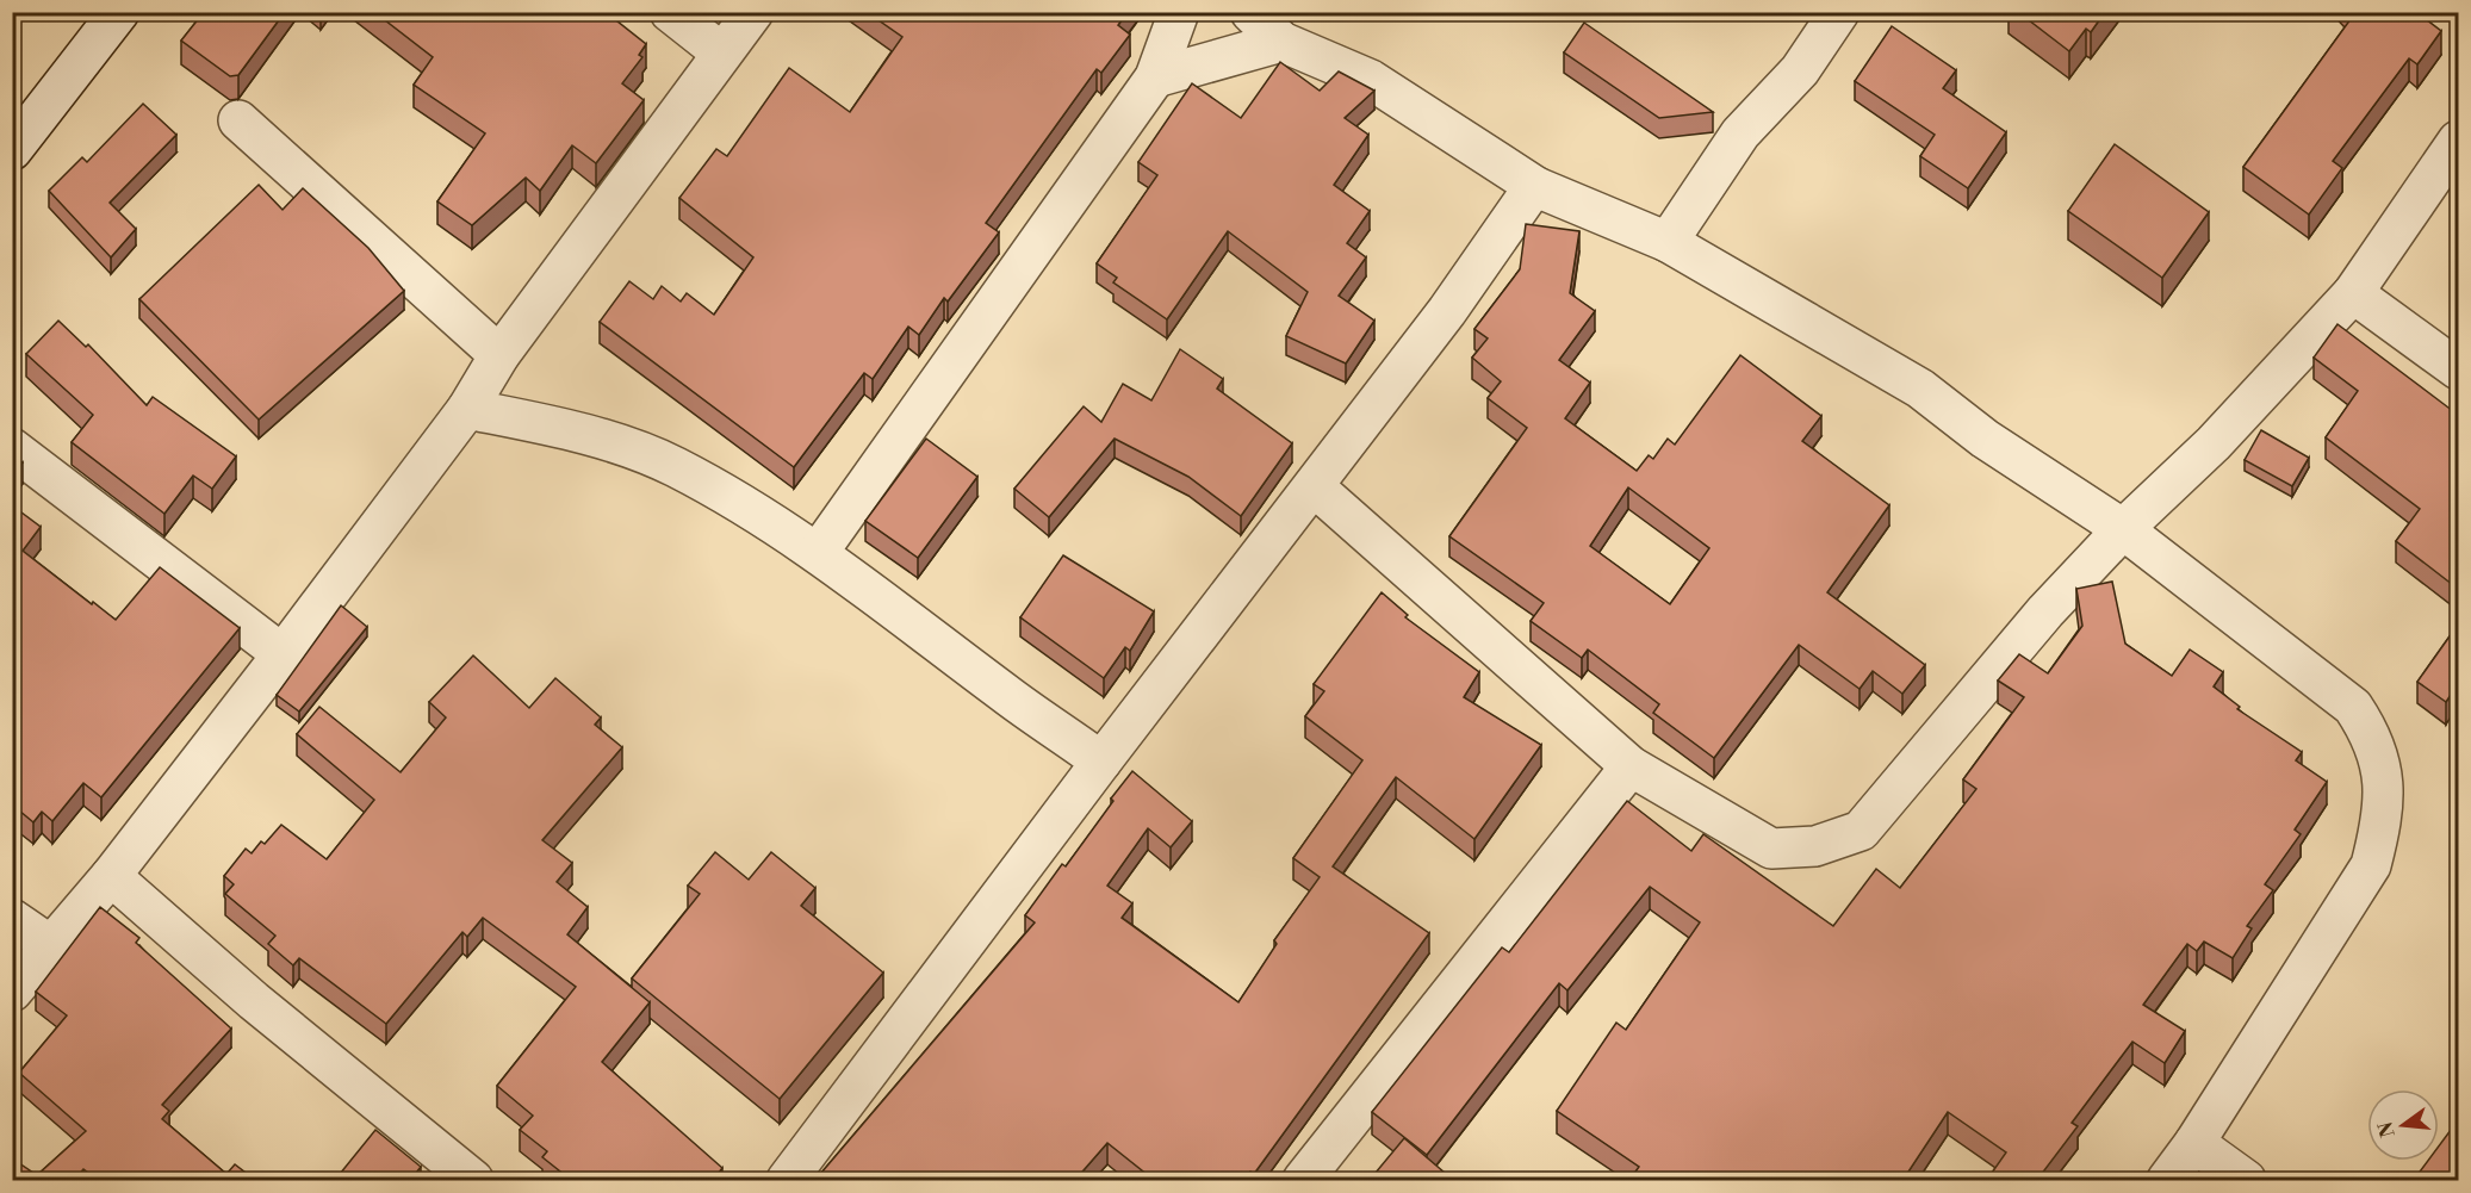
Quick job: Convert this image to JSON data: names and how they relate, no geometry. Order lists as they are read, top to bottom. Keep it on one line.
{"north":"left"}
